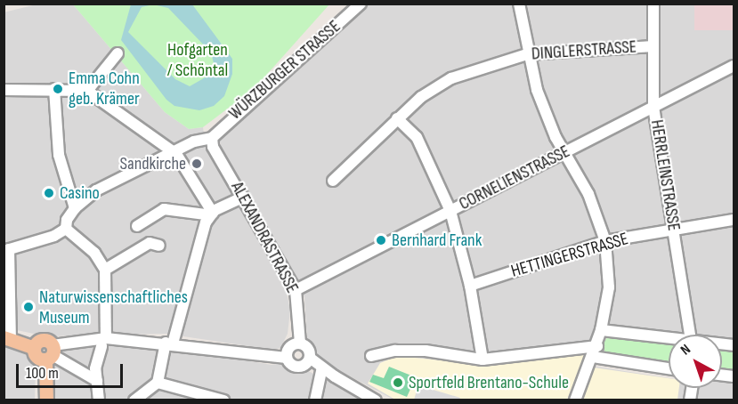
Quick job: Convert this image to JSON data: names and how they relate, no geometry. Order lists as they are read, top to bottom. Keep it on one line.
{"streets":{"street":["DINGLERSTRASSE","WÜRZBURGER STRASSE","HERRLEINSTRASSE","CORNELIENSTRASSE","ALEXANDRASTRASSE","HETTINGERSTRASSE"]},"crossings":[["DINGLERSTRASSE","HERRLEINSTRASSE"],["WÜRZBURGER STRASSE","ALEXANDRASTRASSE"],["HERRLEINSTRASSE","CORNELIENSTRASSE"],["HERRLEINSTRASSE","HETTINGERSTRASSE"],["CORNELIENSTRASSE","ALEXANDRASTRASSE"]],"parks":["Hofgarten / Schöntal"],"places":["Emma Cohn geb. Krämer","Sandkirche","Casino","Bernhard Frank","Naturwissenschaftliches Museum","Sportfeld Brentano-Schule"],"scale_bar":"100 m","north":"top left"}
